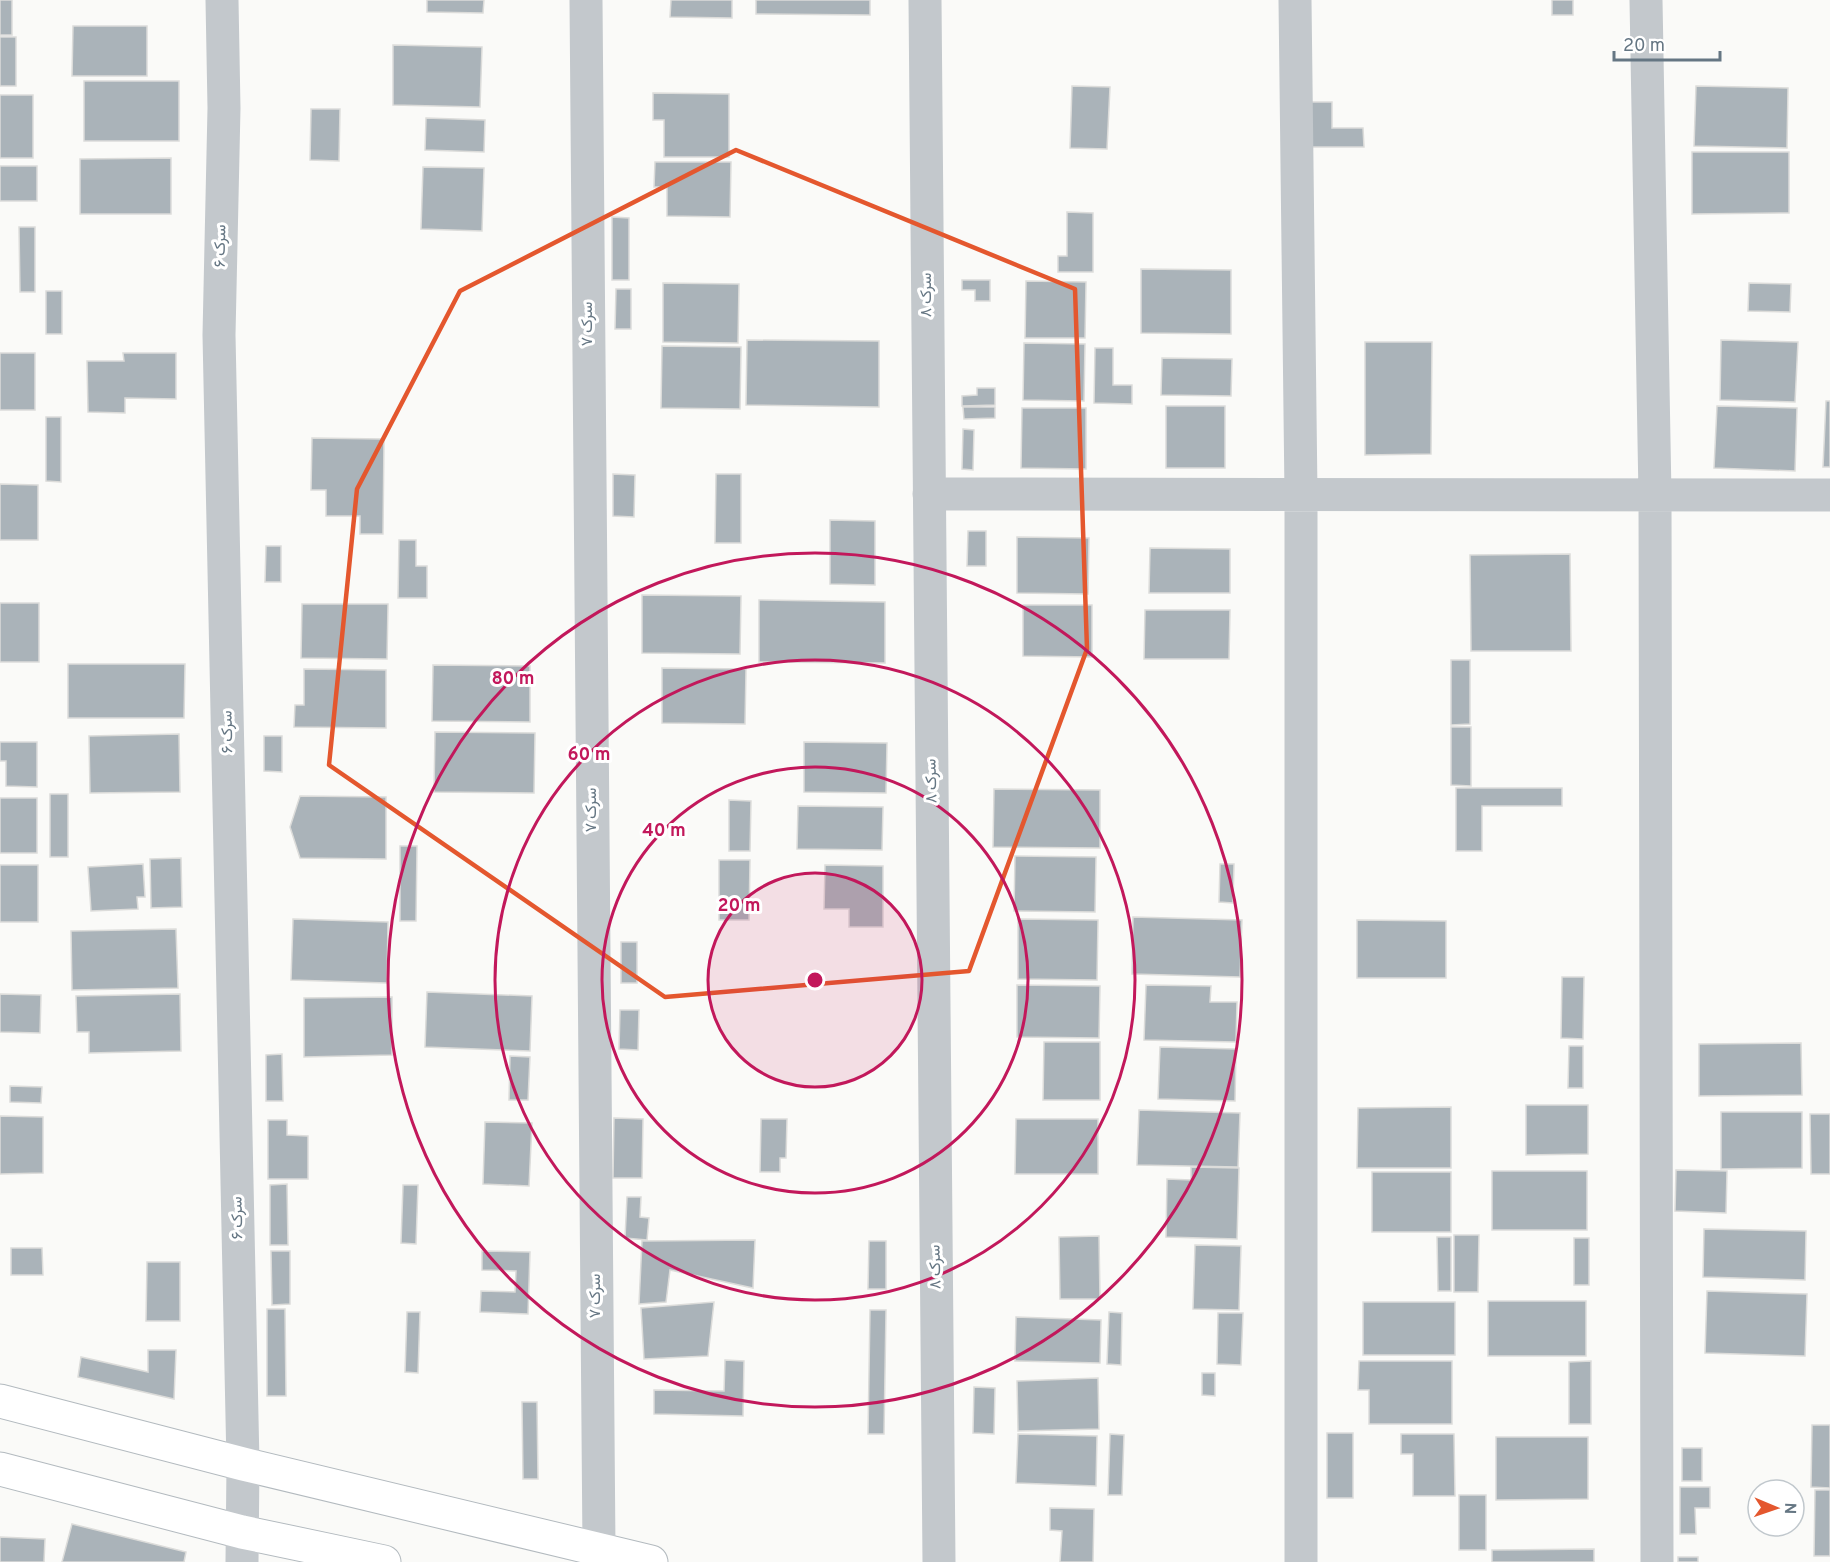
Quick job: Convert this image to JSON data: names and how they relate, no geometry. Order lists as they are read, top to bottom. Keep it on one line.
{"streets":{"street":["سرک ۶","سرک ۸","سرک ۷"]},"scale_bar":"20 m","north":"right","rings":["80 m","60 m","40 m","20 m"]}
